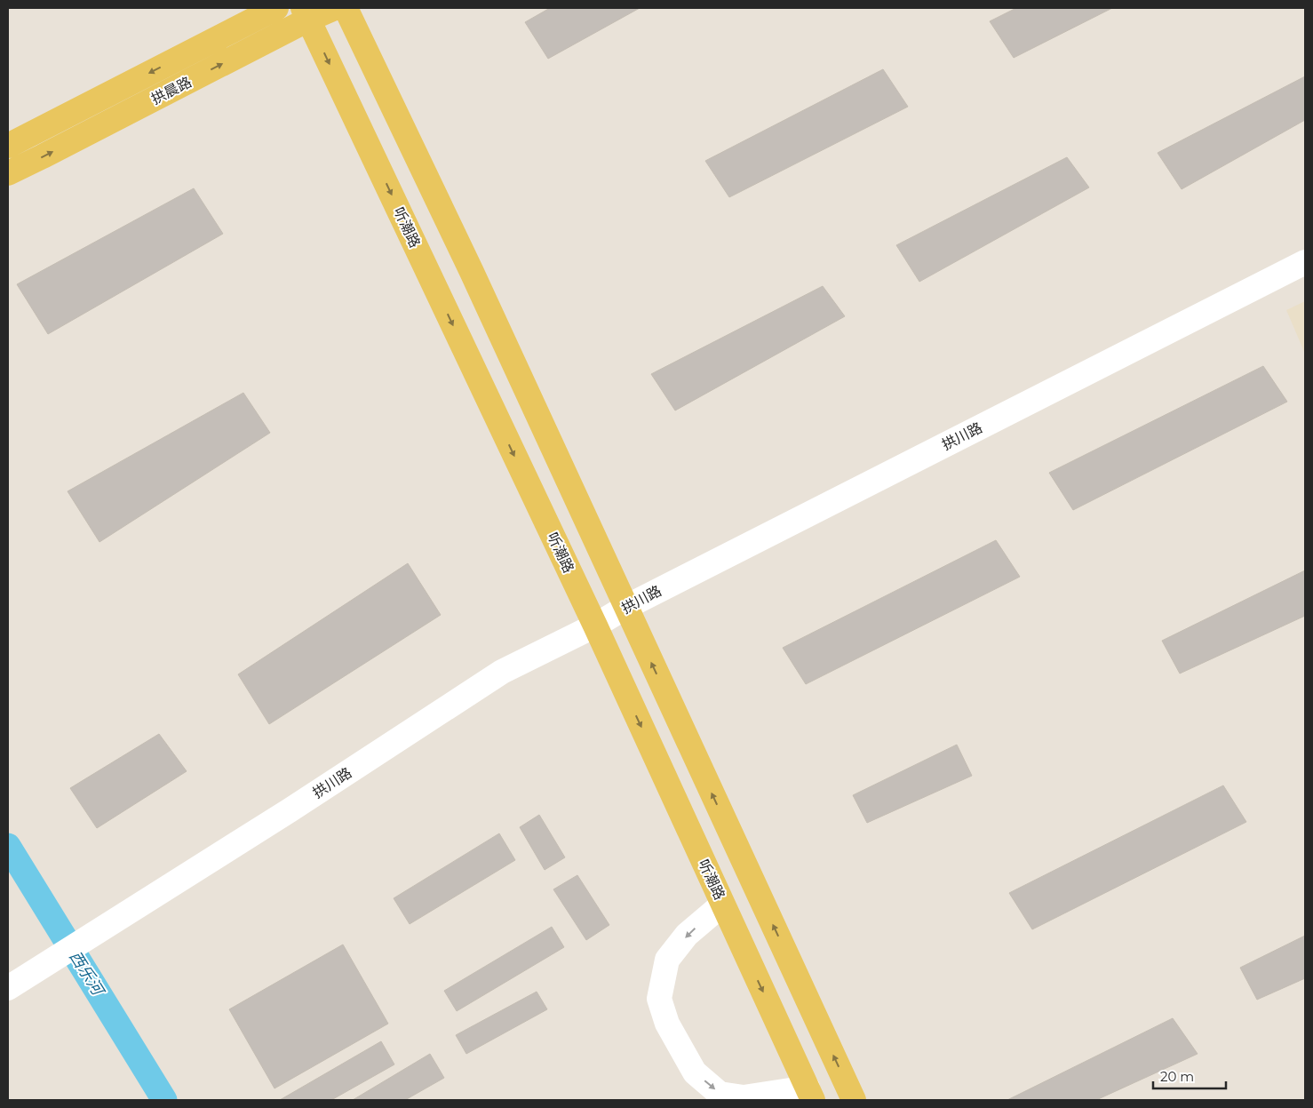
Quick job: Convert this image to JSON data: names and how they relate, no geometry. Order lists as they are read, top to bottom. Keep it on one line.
{"streets":{"main road":["拱晨路","听潮路"],"street":["拱川路"]},"crossings":[["拱晨路","听潮路"],["听潮路","拱川路"]],"water":["西乐河"],"scale_bar":"20 m"}
